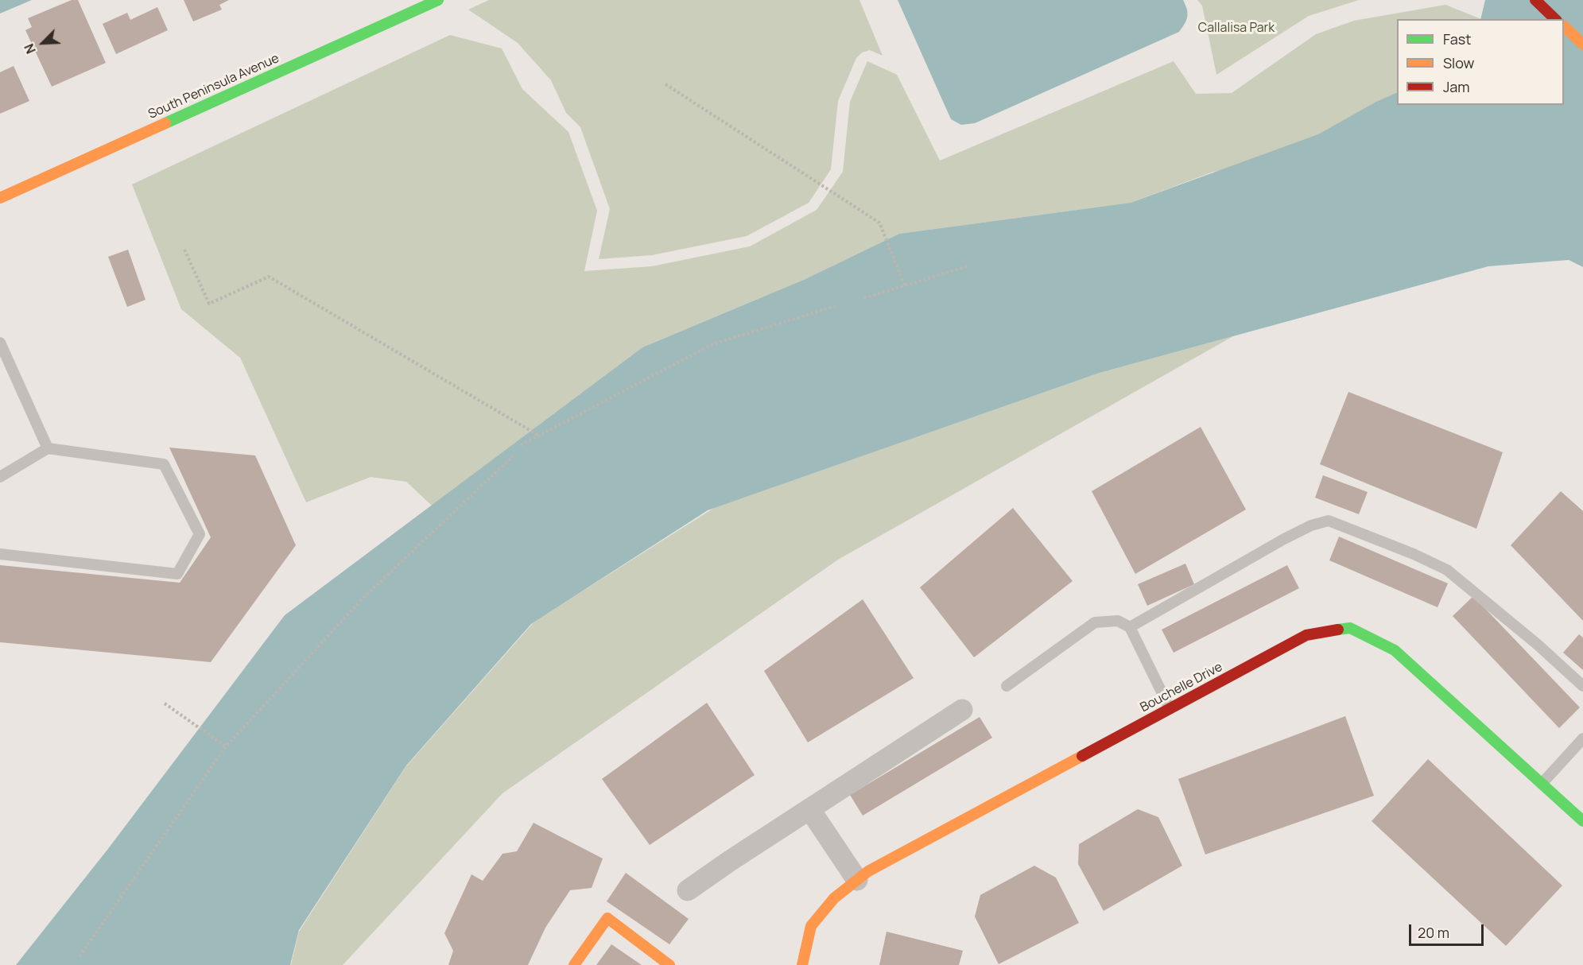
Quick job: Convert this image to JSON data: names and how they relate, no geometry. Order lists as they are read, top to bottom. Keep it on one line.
{"streets":{"street":["South Peninsula Avenue","Bouchelle Drive"]},"parks":["Callalisa Park"],"legend":["Fast","Slow","Jam"],"scale_bar":"20 m","north":"bottom left"}
